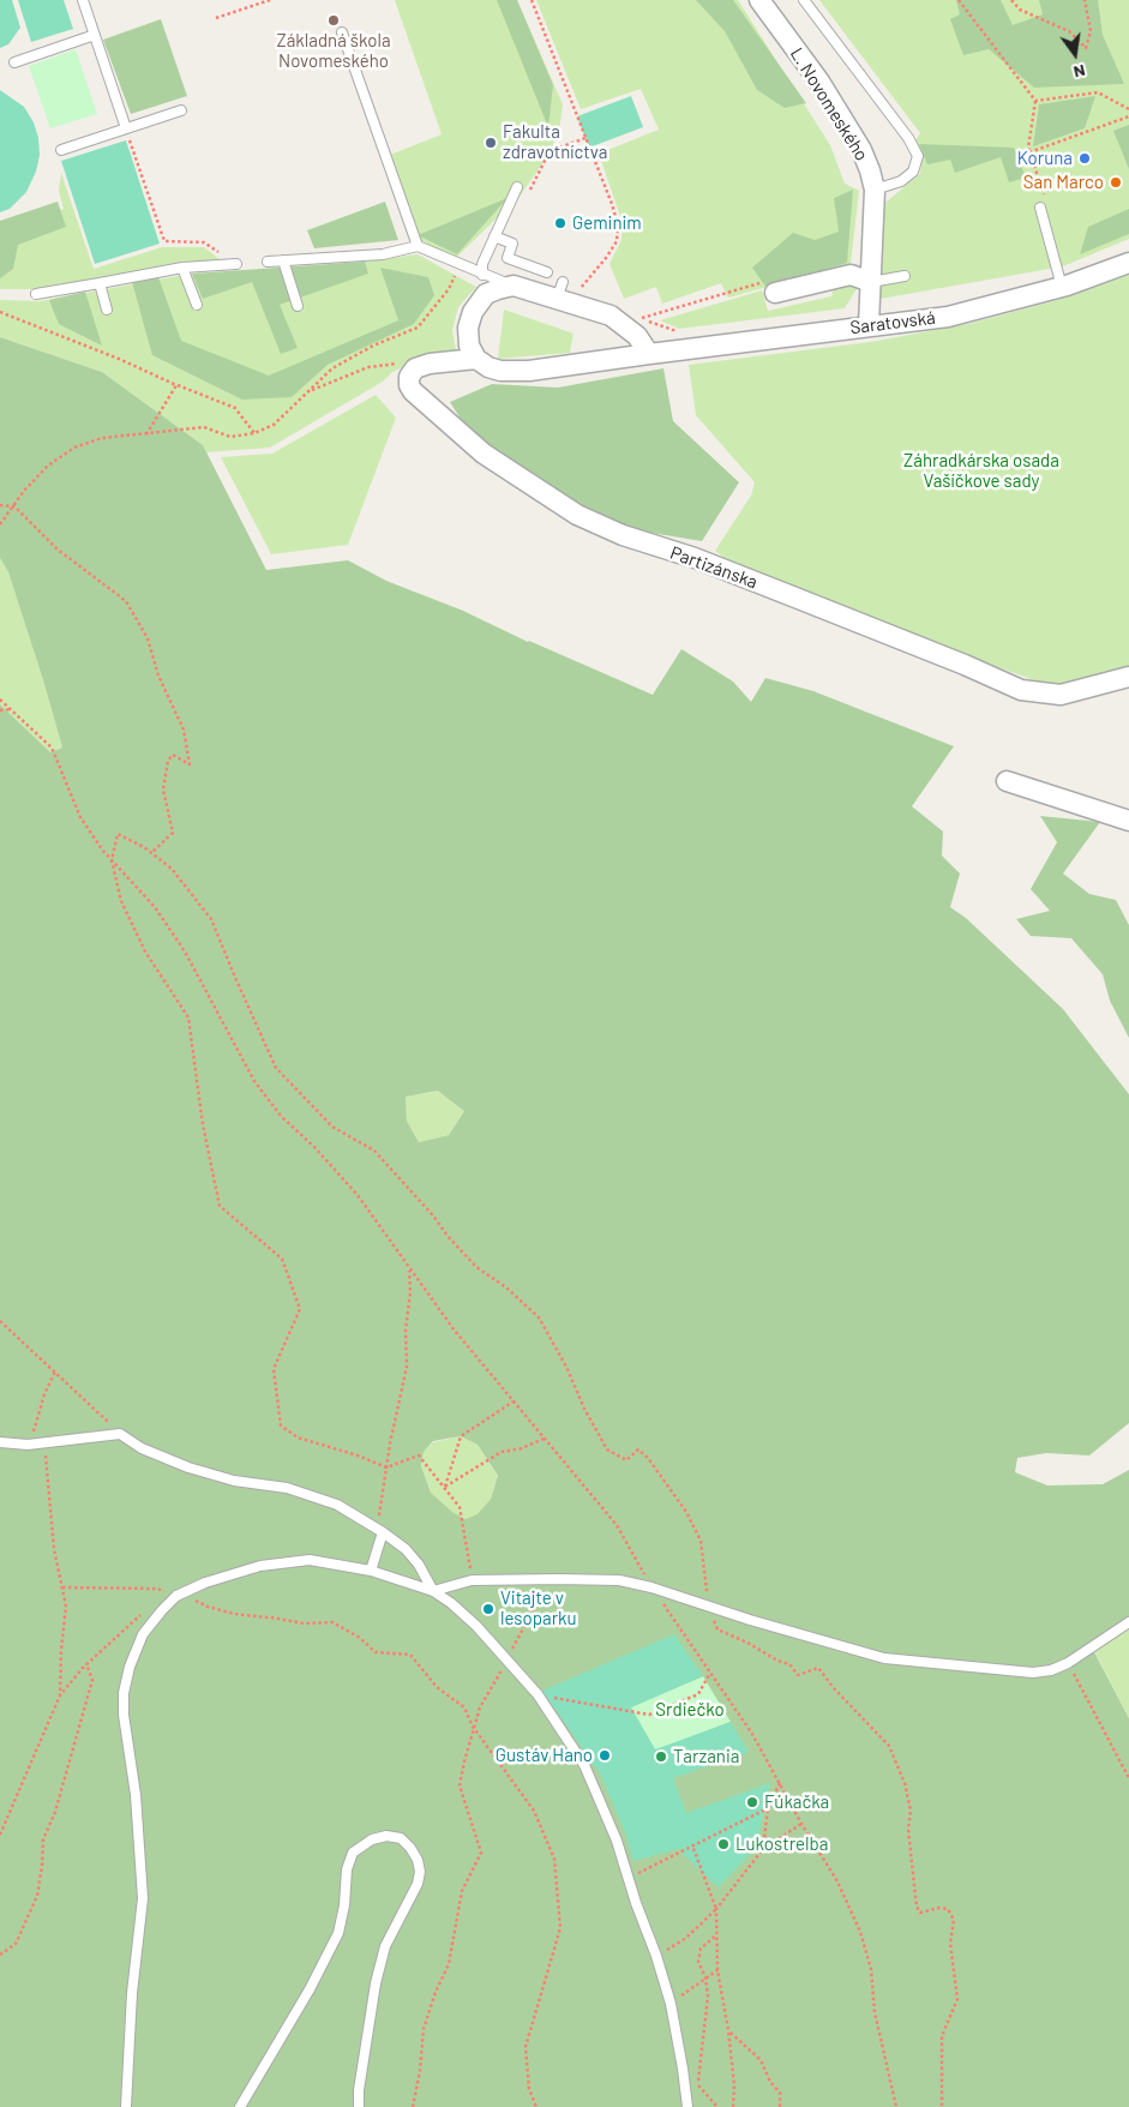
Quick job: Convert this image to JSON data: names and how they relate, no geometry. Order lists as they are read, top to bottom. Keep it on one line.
{"streets":{"street":["L. Novomeského","Saratovská","Partizánska"]},"crossings":[["L. Novomeského","Saratovská"]],"parks":["Záhradkárska osada Vašíčkove sady","Srdiečko"],"places":["Základná škola Novomeského","Fakulta zdravotníctva","Koruna","San Marco","Geminim","Vitajte v lesoparku","Gustáv Hano","Tarzania","Fúkačka","Lukostrelba"],"north":"bottom"}
